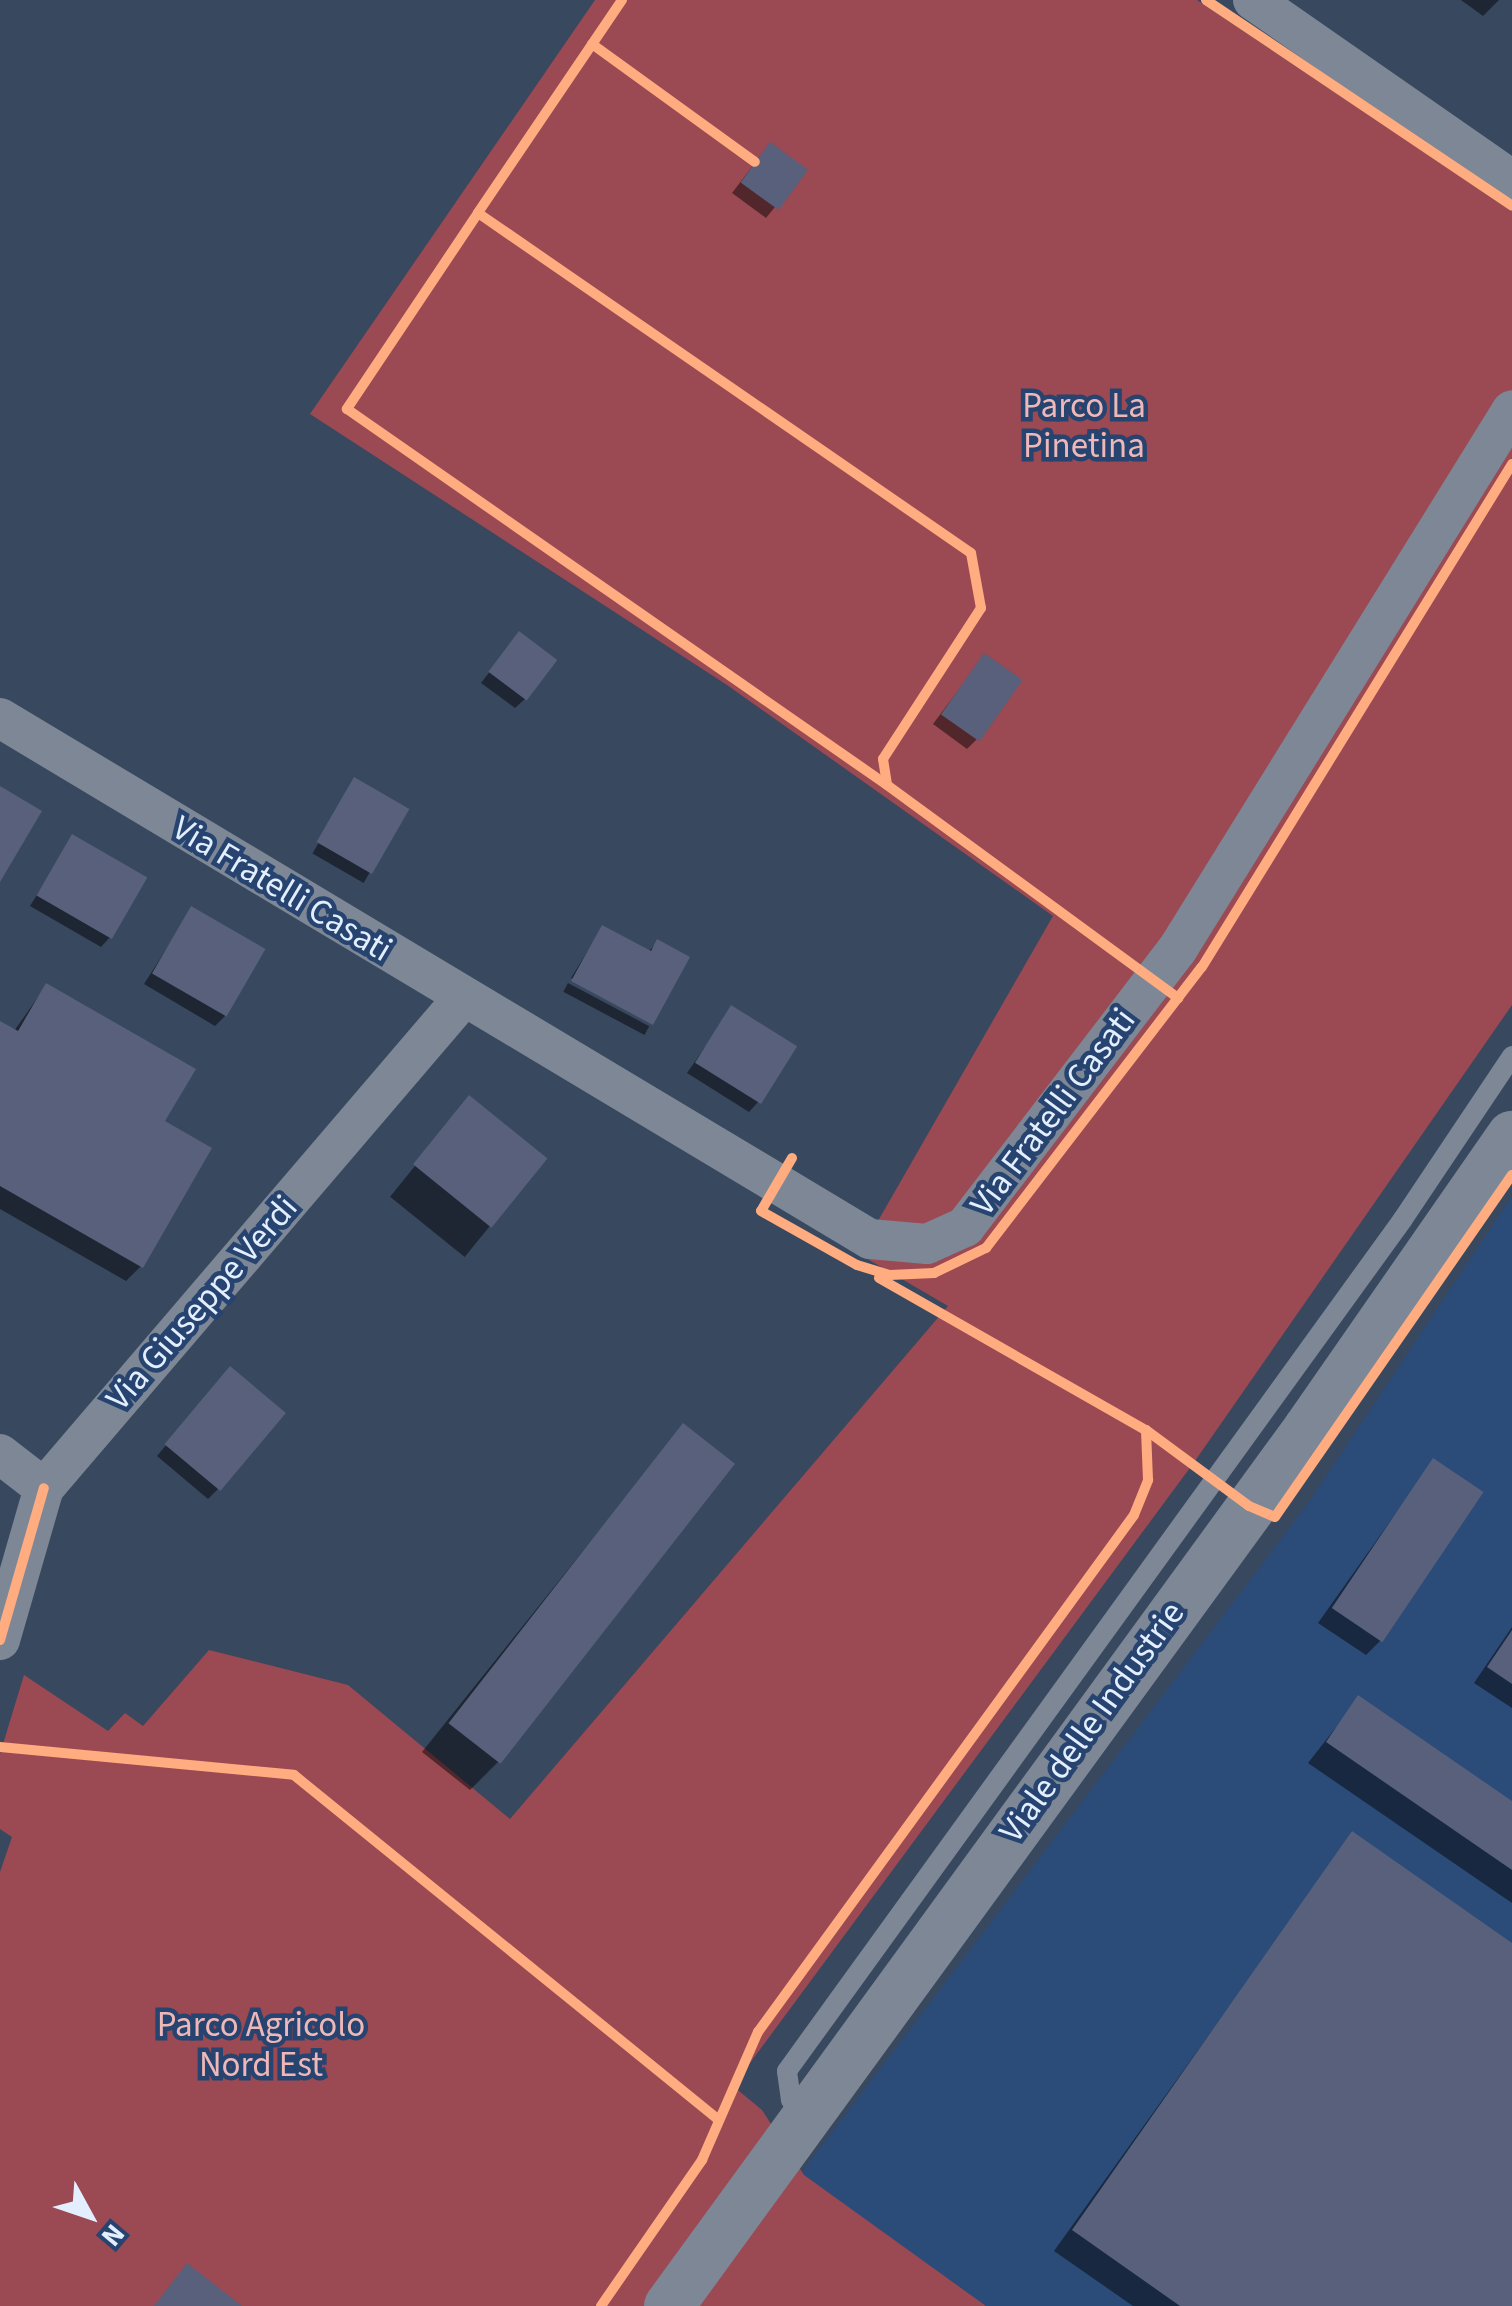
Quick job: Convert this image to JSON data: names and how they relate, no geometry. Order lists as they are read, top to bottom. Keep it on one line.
{"streets":{"street":["Via Fratelli Casati","Via Giuseppe Verdi","Viale delle Industrie"]},"crossings":[["Via Fratelli Casati","Via Giuseppe Verdi"]],"parks":["Parco La Pinetina","Parco Agricolo Nord Est"],"north":"bottom right"}
